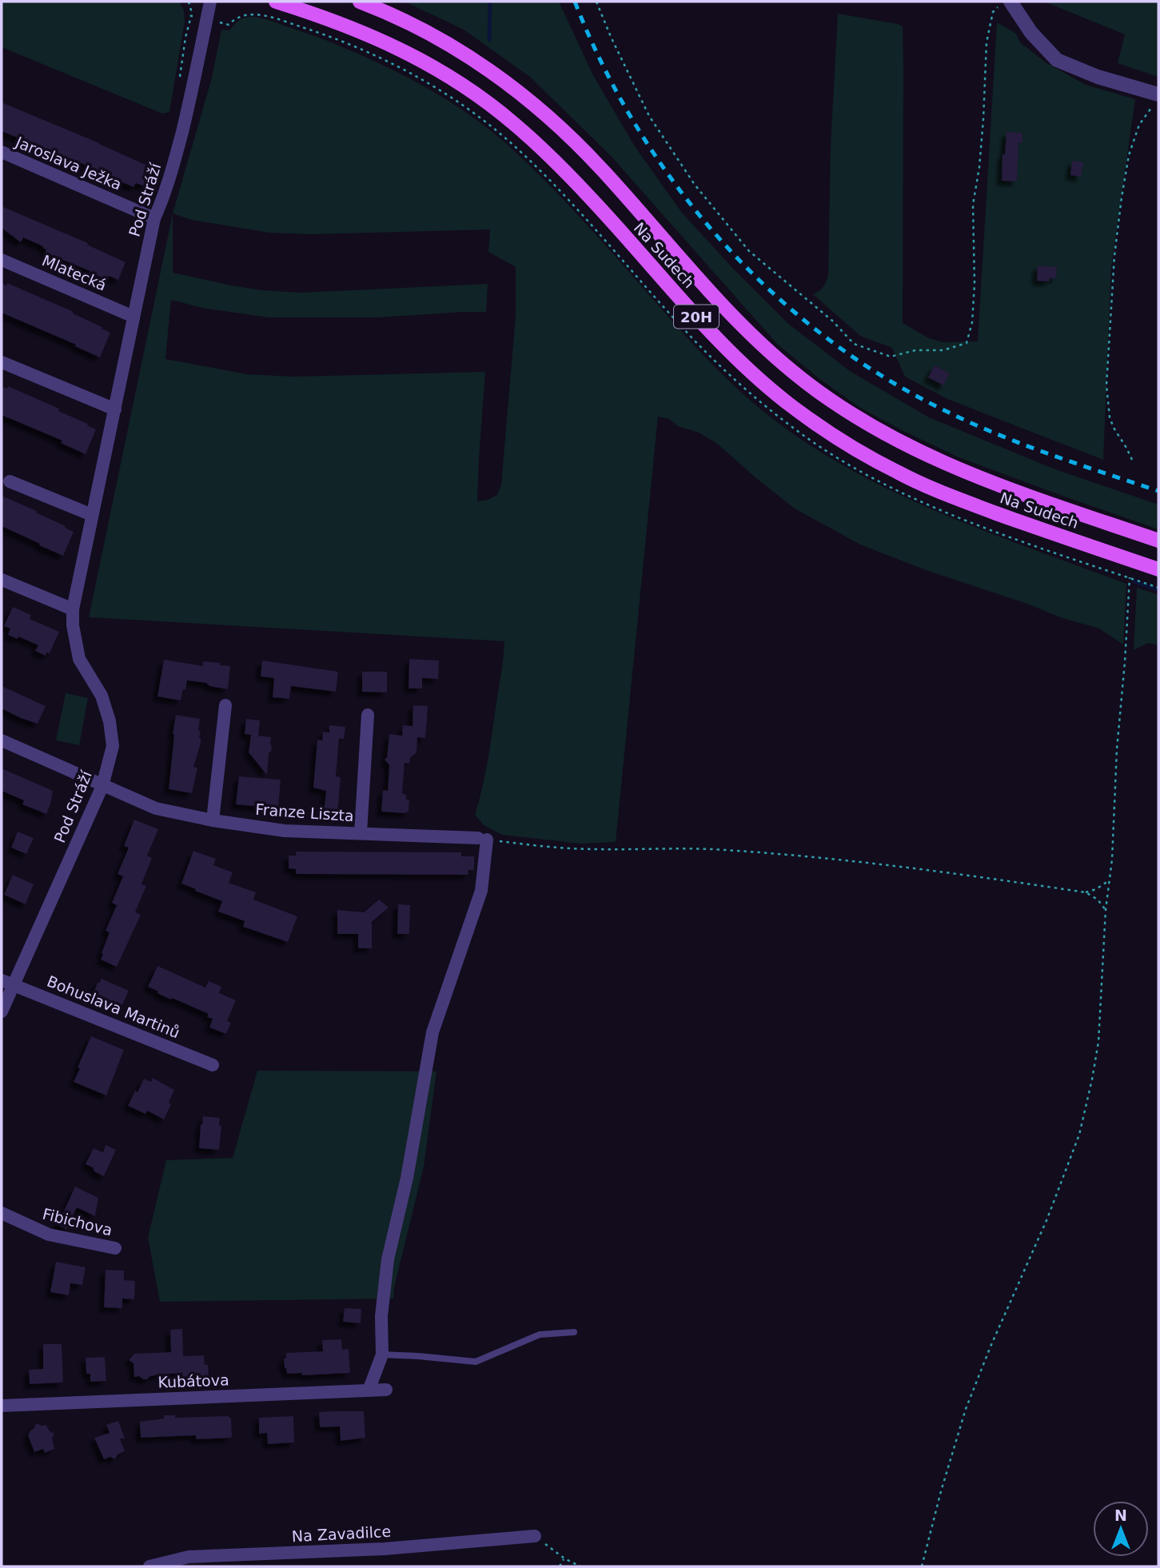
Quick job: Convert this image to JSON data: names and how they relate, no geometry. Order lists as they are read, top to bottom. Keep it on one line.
{"streets":{"main road":["Na Sudech","20H"],"street":["Jaroslava Ježka","Pod Stráží","Mlatecká","Franze Liszta","Bohuslava Martinů","Fibichova","Kubátova","Na Zavadilce"]},"crossings":[["Jaroslava Ježka","Pod Stráží"],["Pod Stráží","Mlatecká"],["Pod Stráží","Franze Liszta"],["Pod Stráží","Bohuslava Martinů"]],"north":"top"}
